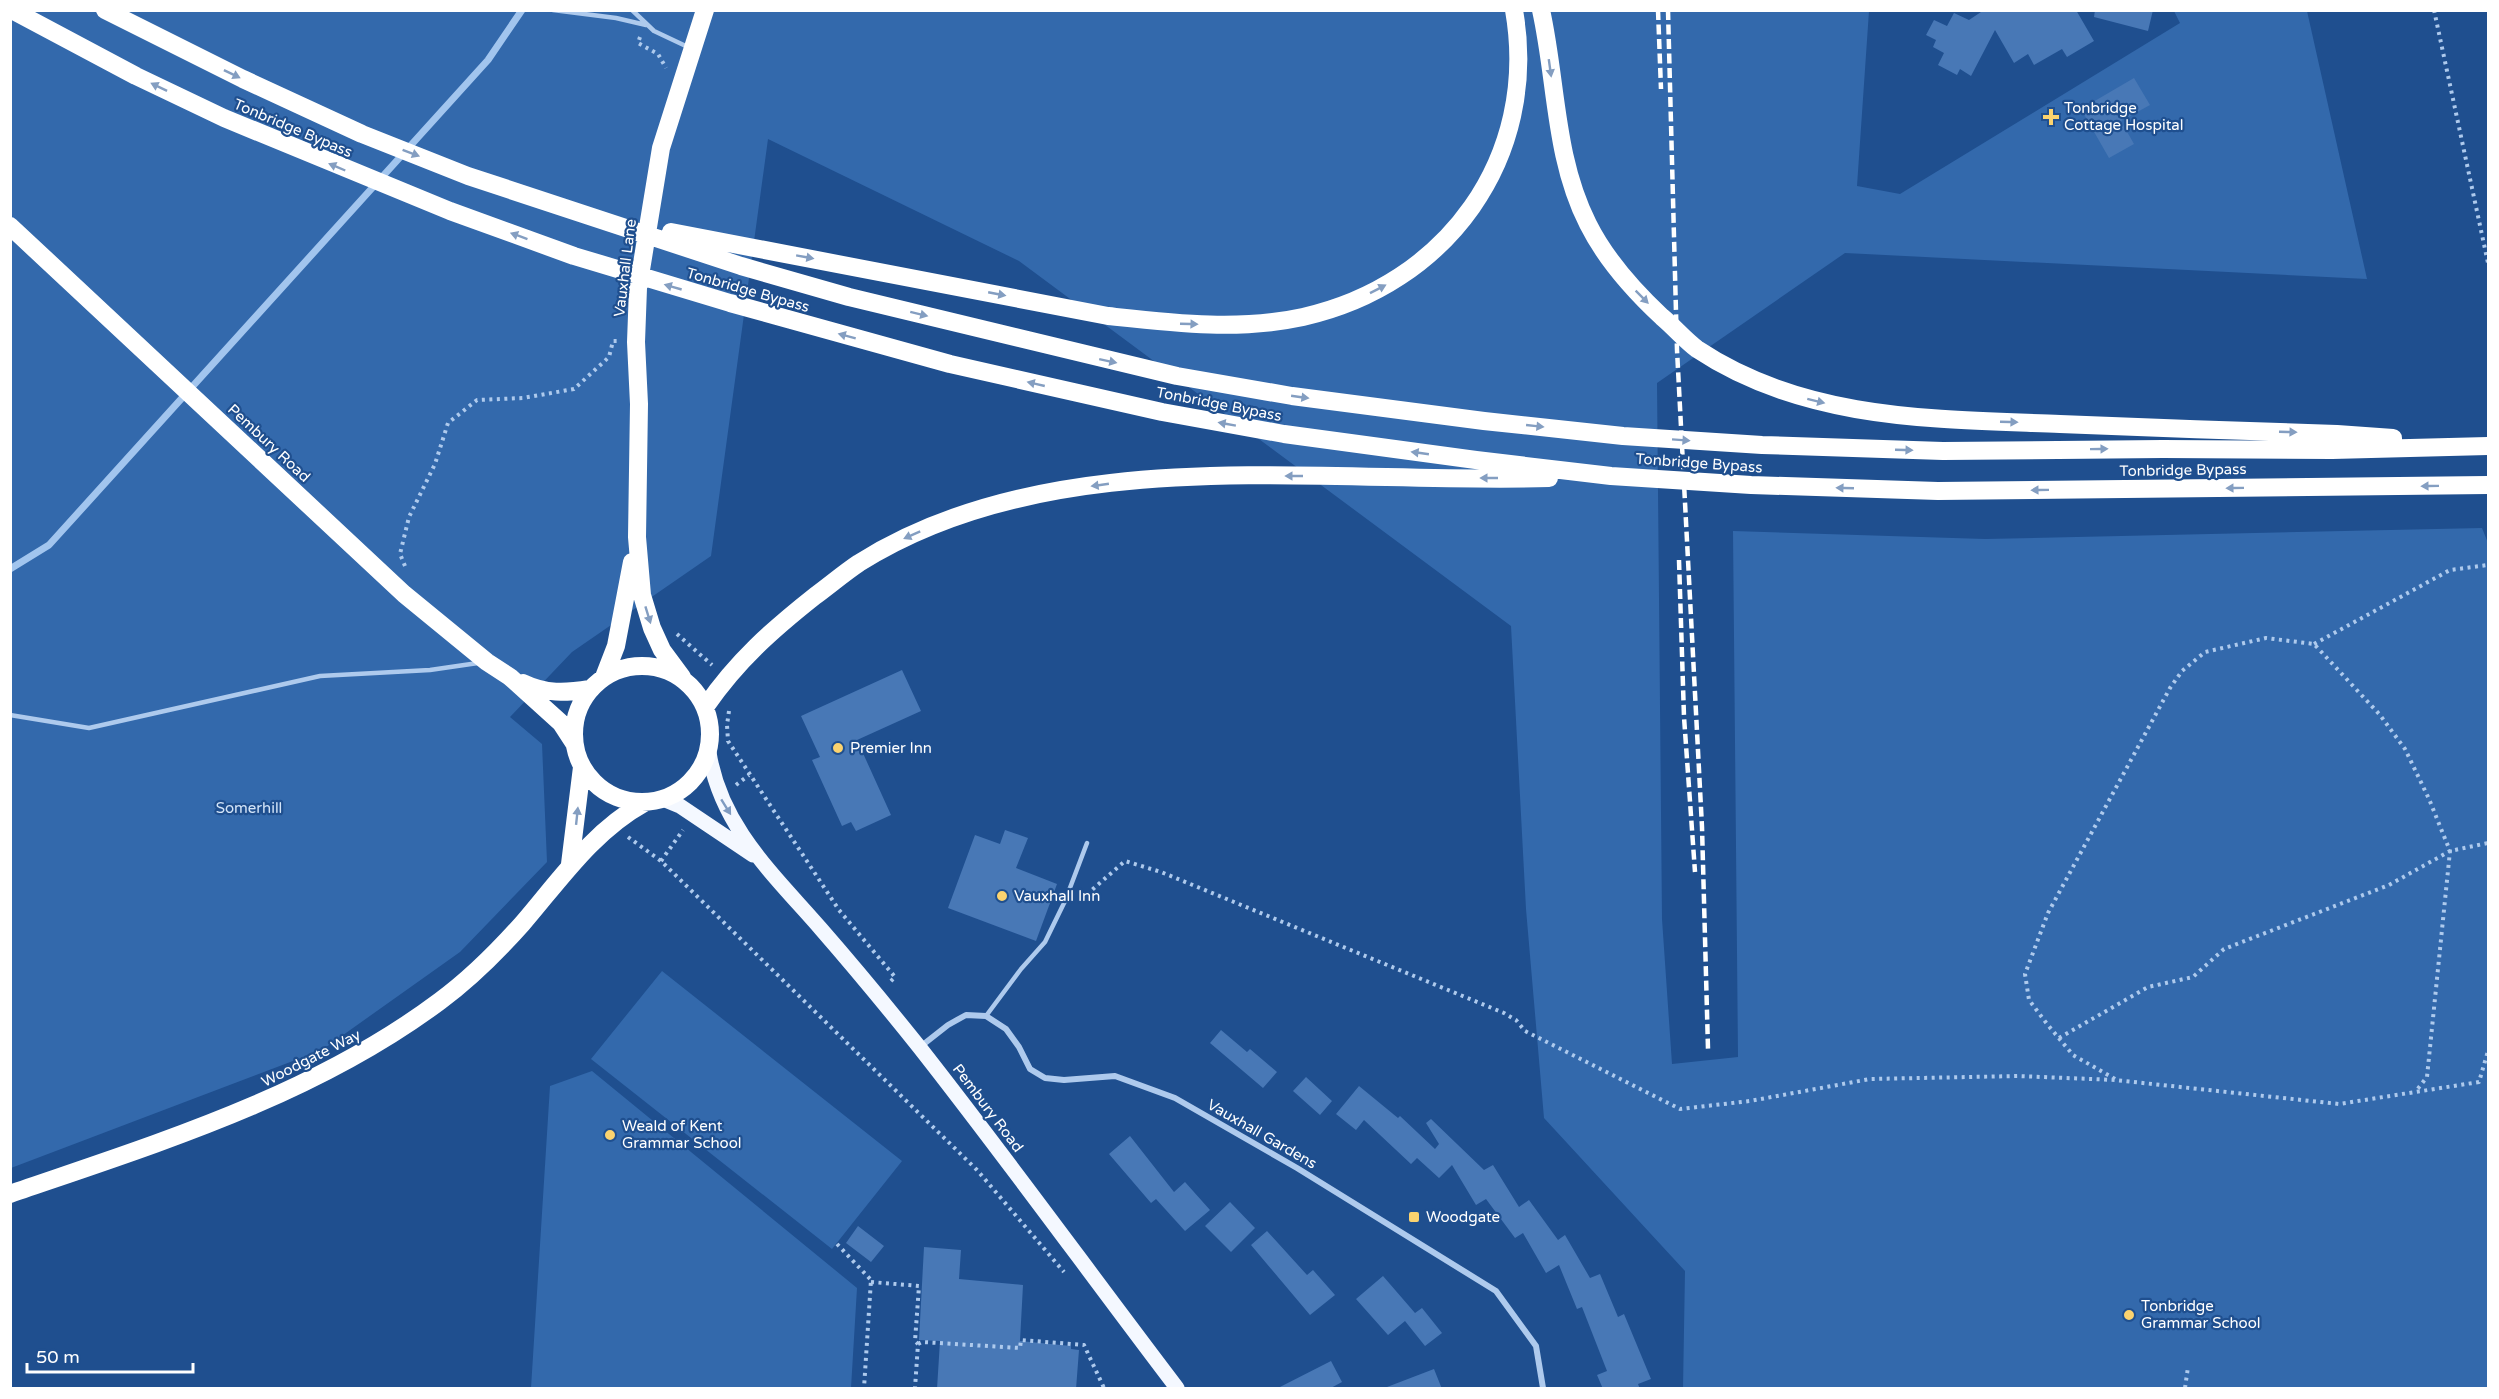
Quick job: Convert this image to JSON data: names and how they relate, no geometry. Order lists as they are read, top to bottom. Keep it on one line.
{"streets":{"highway":["Tonbridge Bypass","Vauxhall Lane","Pembury Road","Woodgate Way"],"street":["Vauxhall Gardens"]},"crossings":[["Vauxhall Lane","Pembury Road"],["Vauxhall Lane","Woodgate Way"],["Pembury Road","Woodgate Way"]],"parks":["Somerhill"],"places":{"health":["Tonbridge Cottage Hospital"],"other":["Premier Inn","Vauxhall Inn","Weald of Kent Grammar School","Tonbridge Grammar School"],"transit":["Woodgate"]},"scale_bar":"50 m"}
